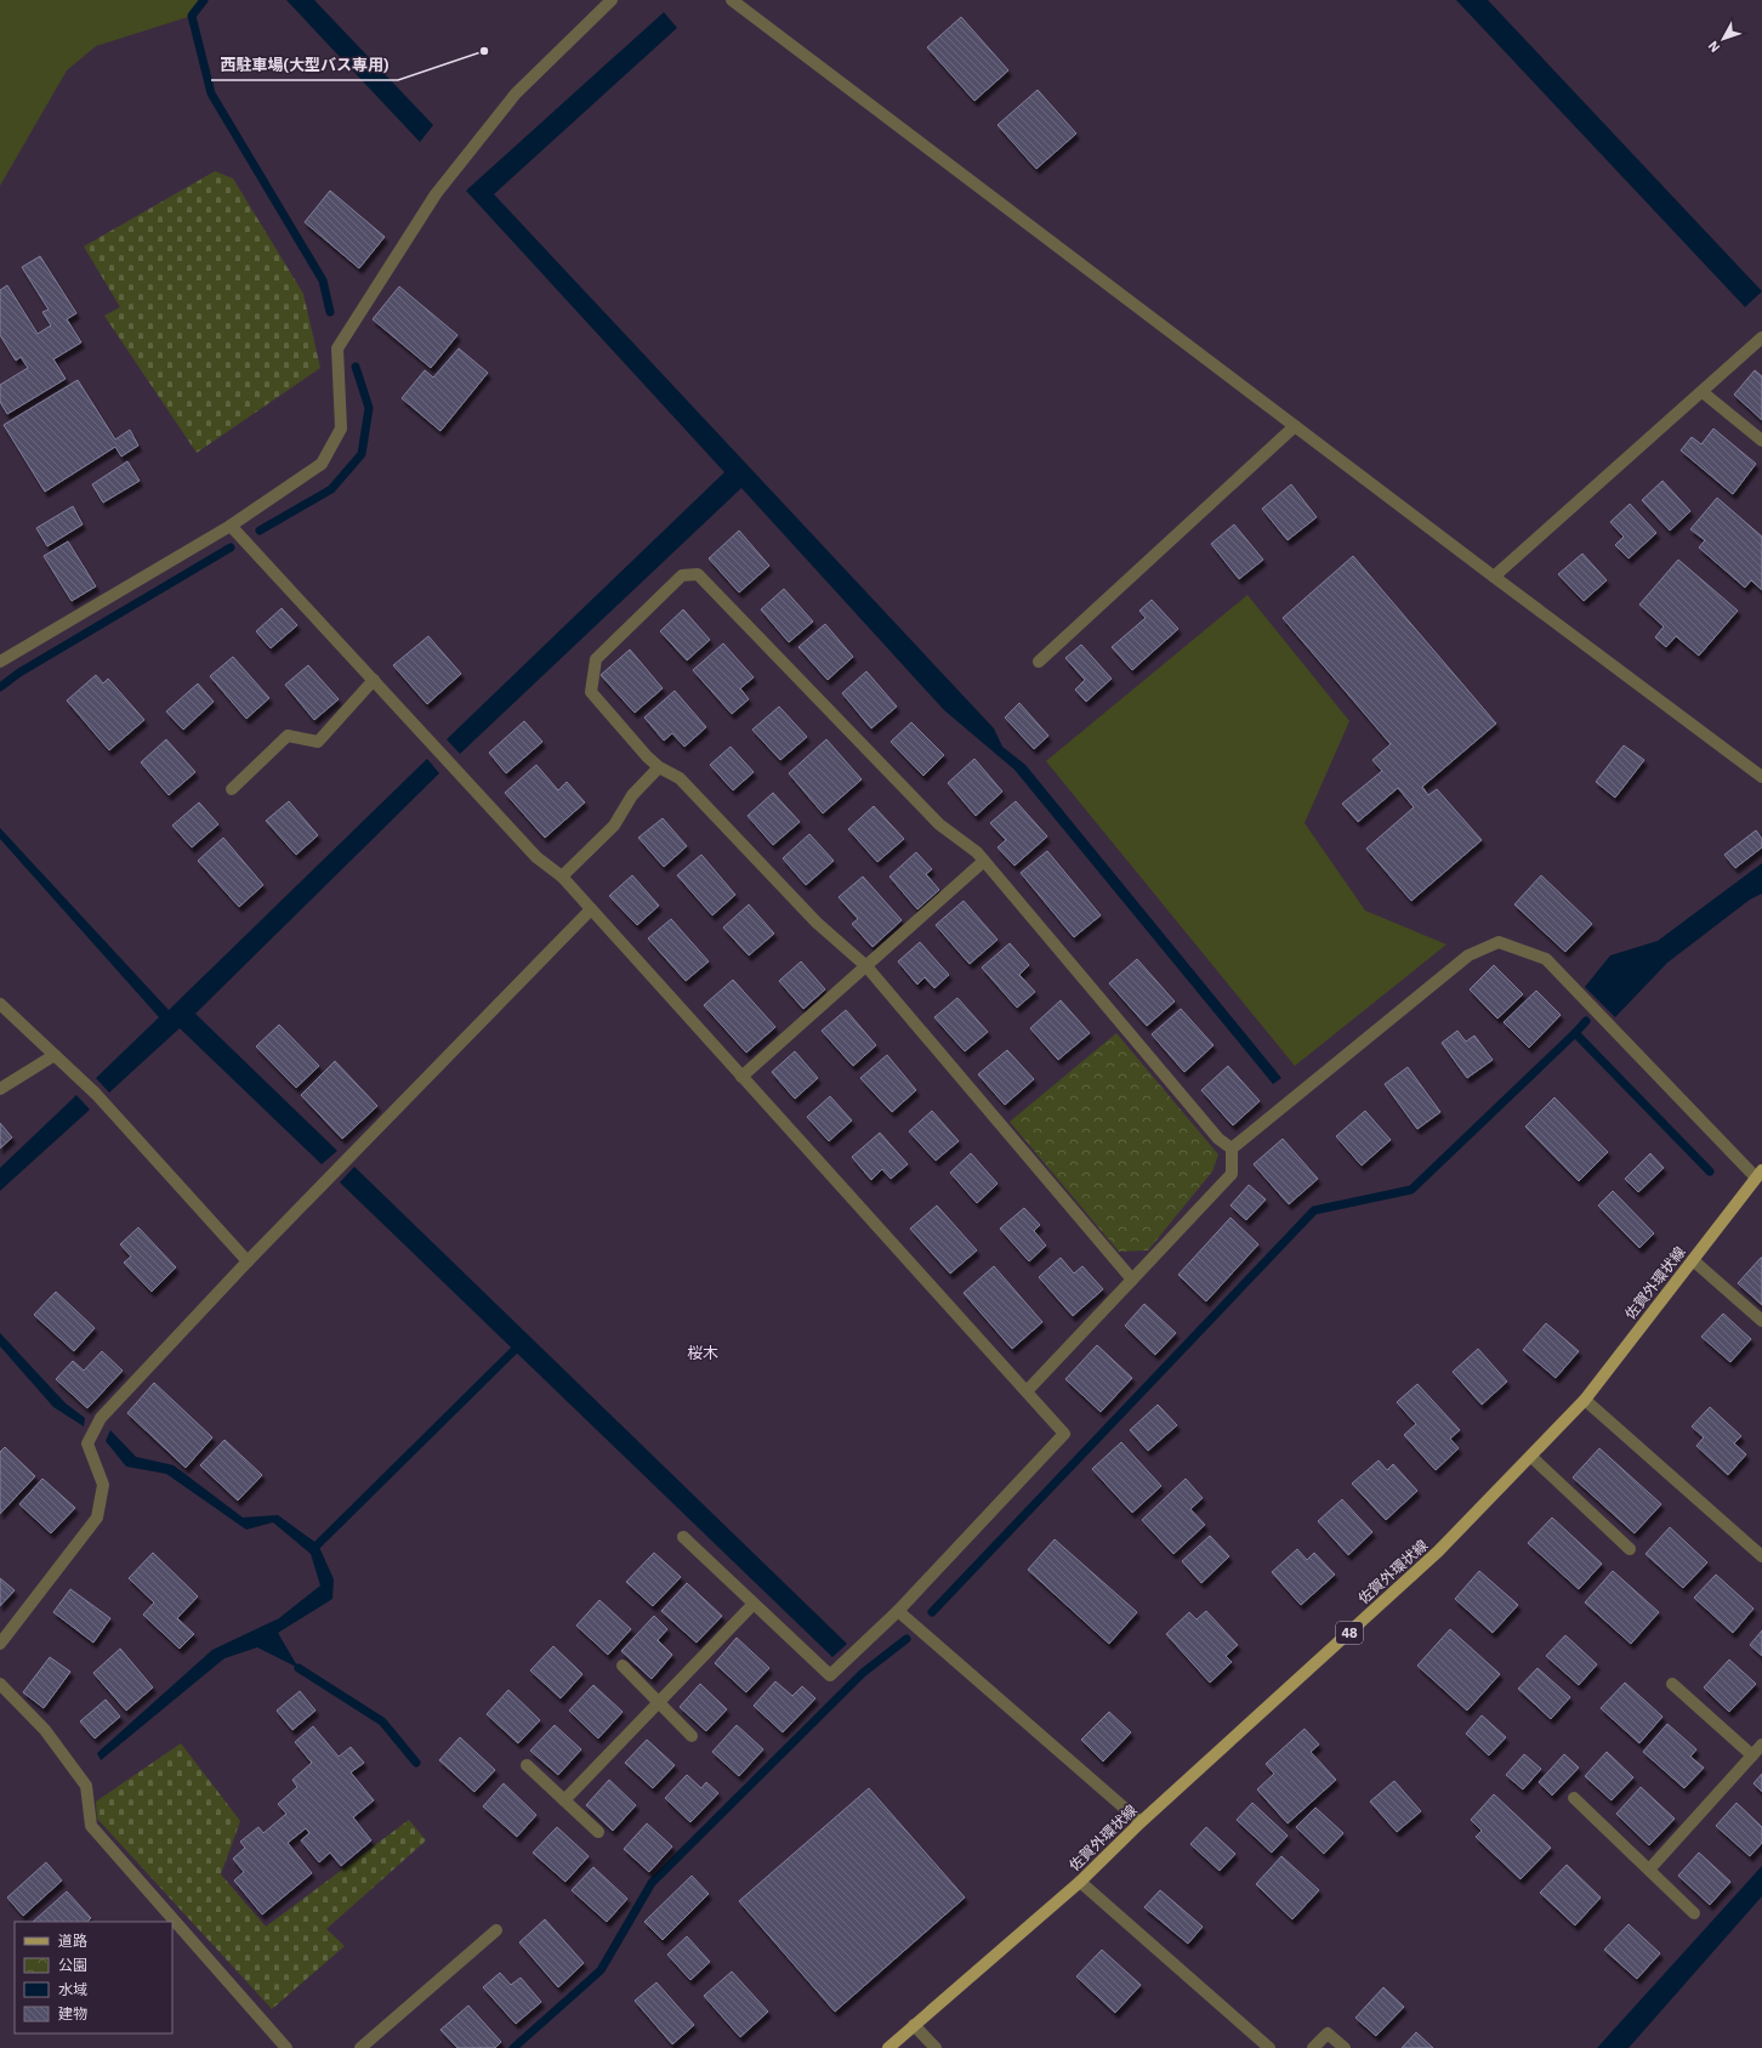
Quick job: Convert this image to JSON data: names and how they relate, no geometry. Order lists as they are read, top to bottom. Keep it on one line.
{"streets":{"main road":["佐賀外環状線","48"]},"districts":["桜木"],"places":["西駐車場(大型バス専用)"],"legend":["道路","公園","水域","建物"],"north":"bottom left"}
